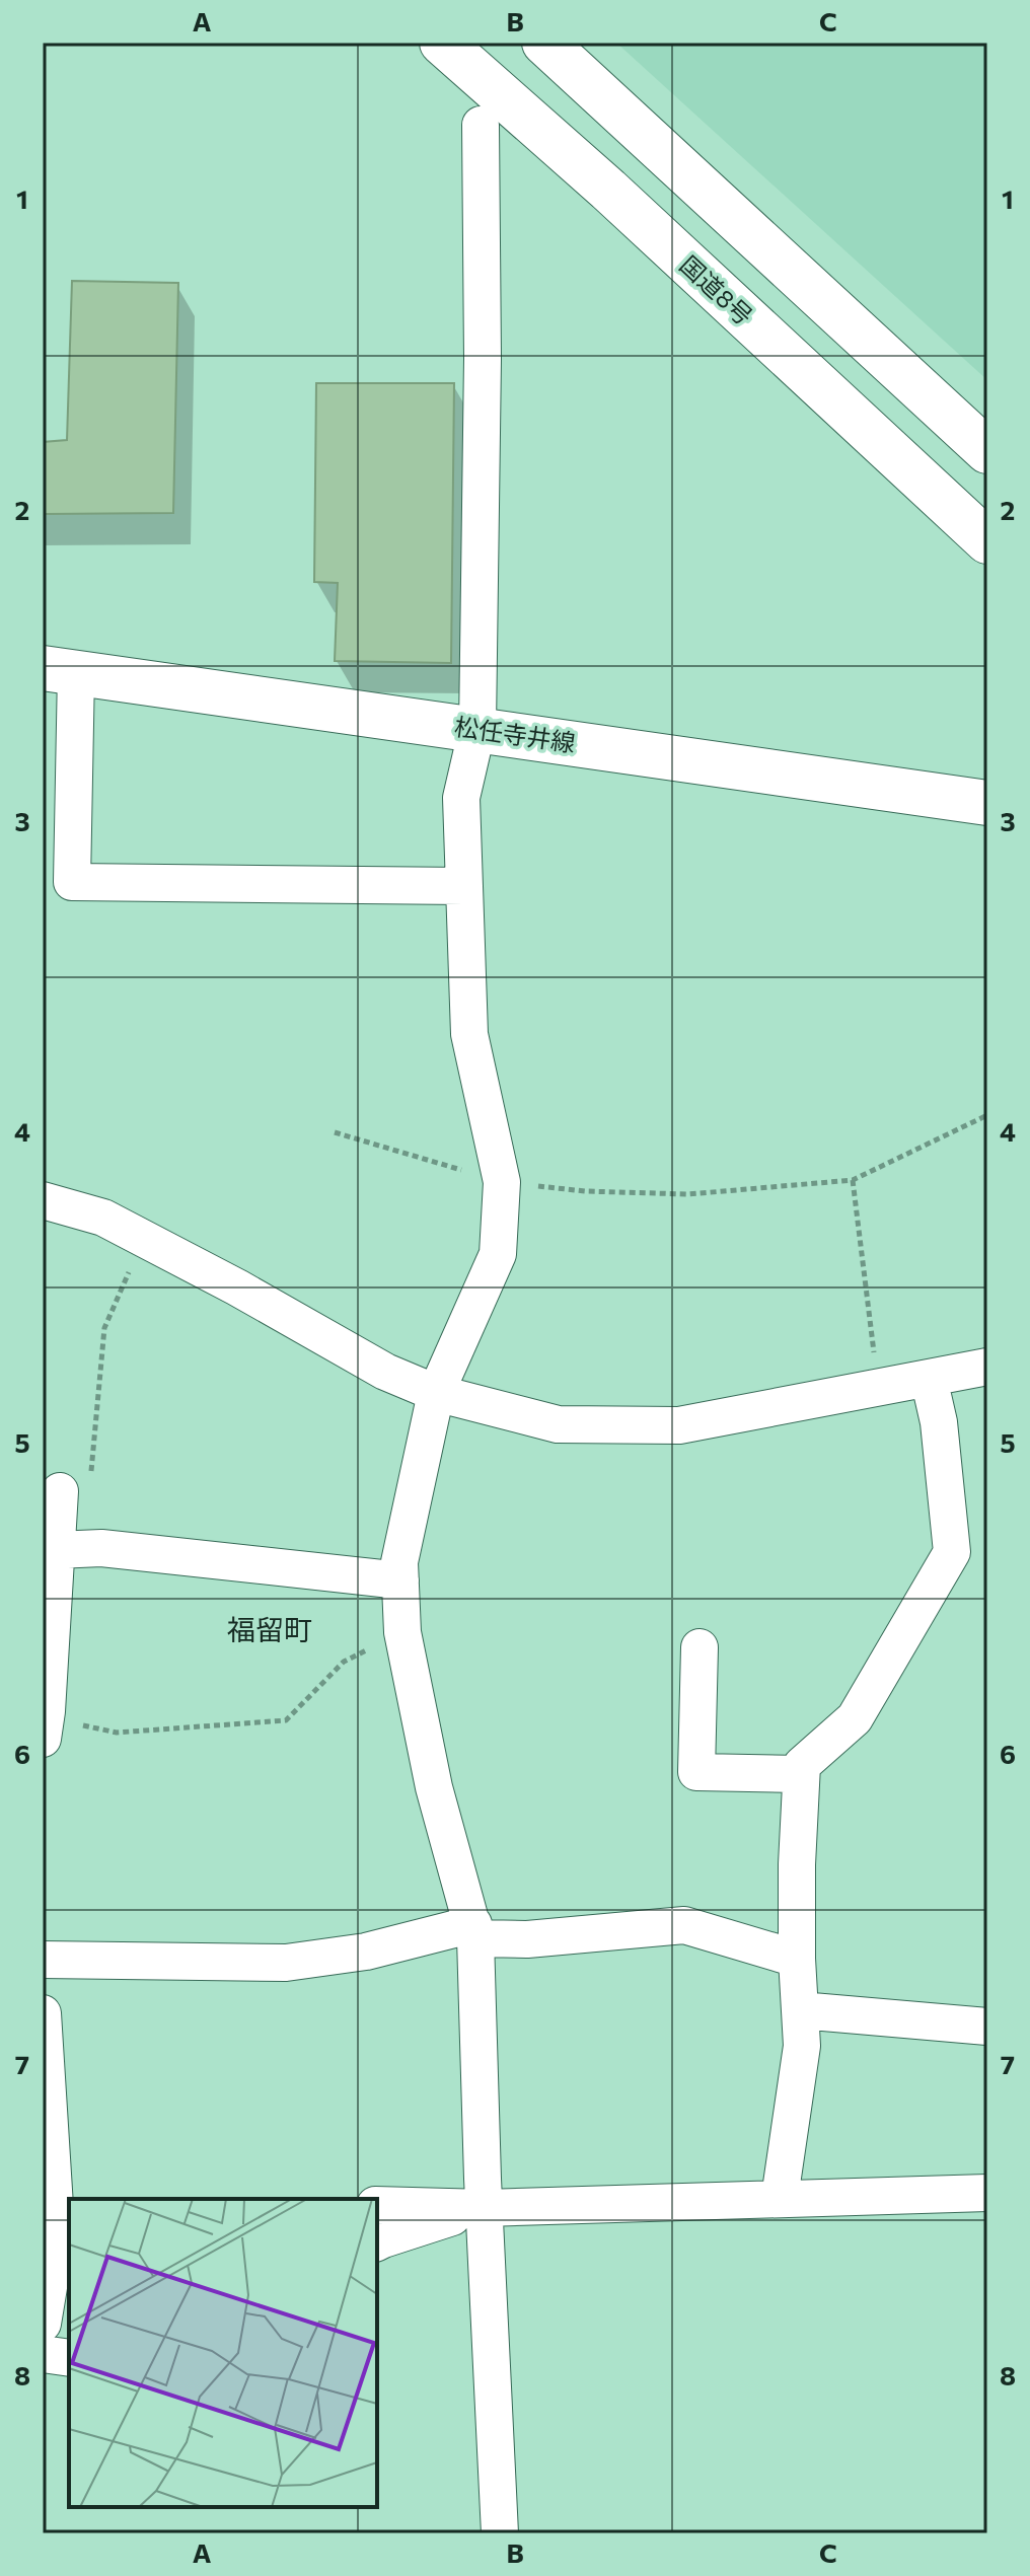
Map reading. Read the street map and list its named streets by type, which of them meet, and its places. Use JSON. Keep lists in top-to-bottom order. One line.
{"streets":{"main road":["国道8号","松任寺井線"]},"districts":["福留町"],"grid":{"columns":["A","B","C"],"rows":["1","2","3","4","5","6","7","8"]}}
